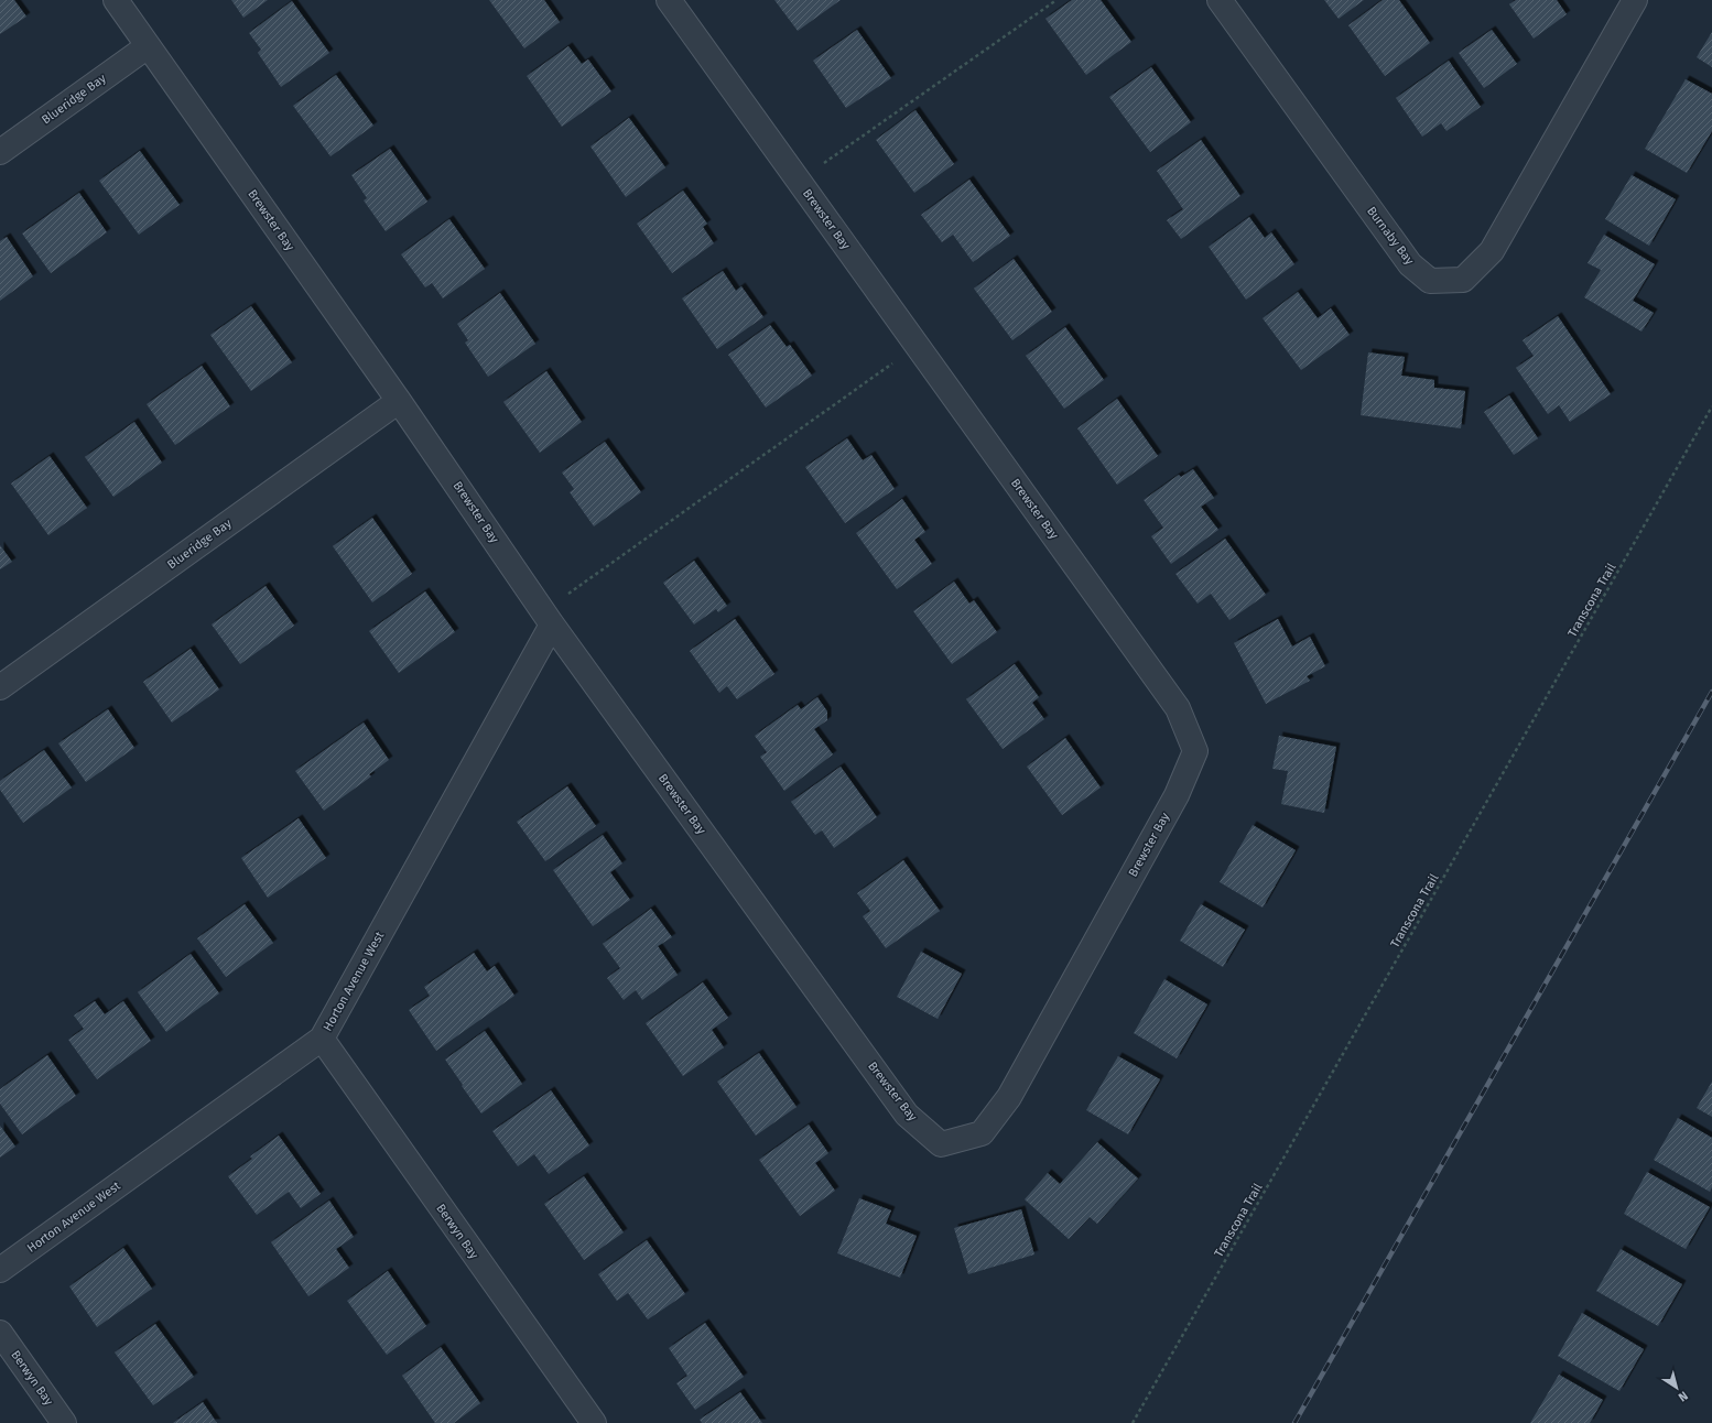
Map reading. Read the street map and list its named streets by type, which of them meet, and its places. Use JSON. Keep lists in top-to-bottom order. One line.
{"streets":{"street":["Blueridge Bay","Brewster Bay","Burnaby Bay","Horton Avenue West","Berwyn Bay"],"path":["Transcona Trail"]},"crossings":[["Blueridge Bay","Brewster Bay"],["Brewster Bay","Horton Avenue West"],["Horton Avenue West","Berwyn Bay"]],"north":"bottom right"}
